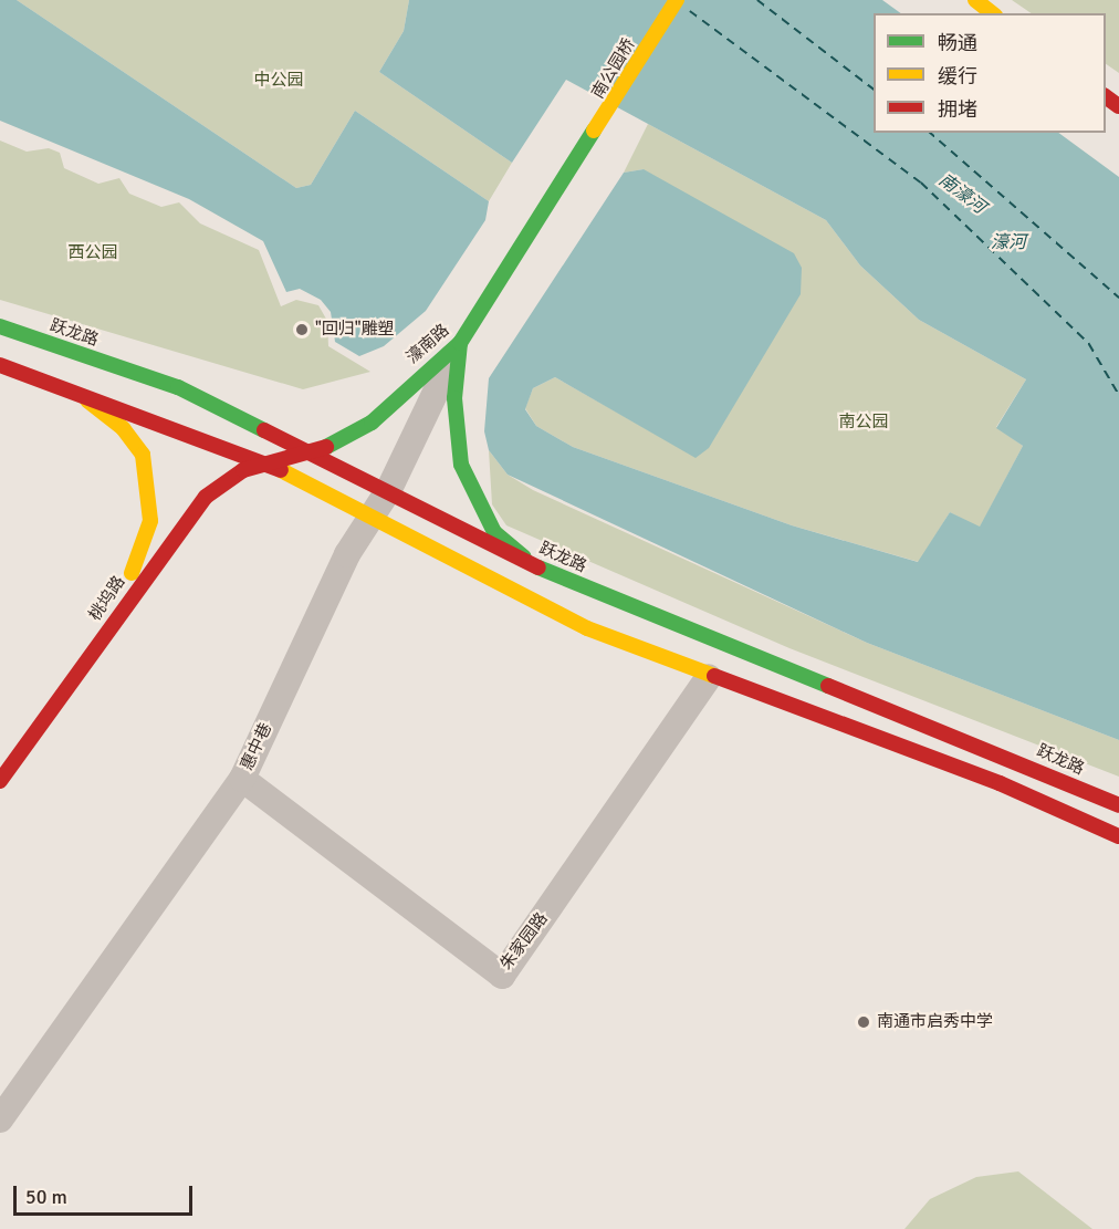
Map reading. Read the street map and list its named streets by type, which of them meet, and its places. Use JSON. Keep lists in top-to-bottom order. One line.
{"streets":{"main road":["南公园桥","跃龙路","濠南路","桃坞路"],"street":["惠中巷","朱家园路"]},"crossings":[["南公园桥","濠南路"],["跃龙路","濠南路"],["跃龙路","惠中巷"],["濠南路","桃坞路"],["濠南路","惠中巷"],["惠中巷","朱家园路"]],"water":["南濠河","濠河"],"parks":["中公园","西公园","南公园"],"places":["\"回归\"雕塑","南通市启秀中学"],"legend":["畅通","缓行","拥堵"],"scale_bar":"50 m"}
